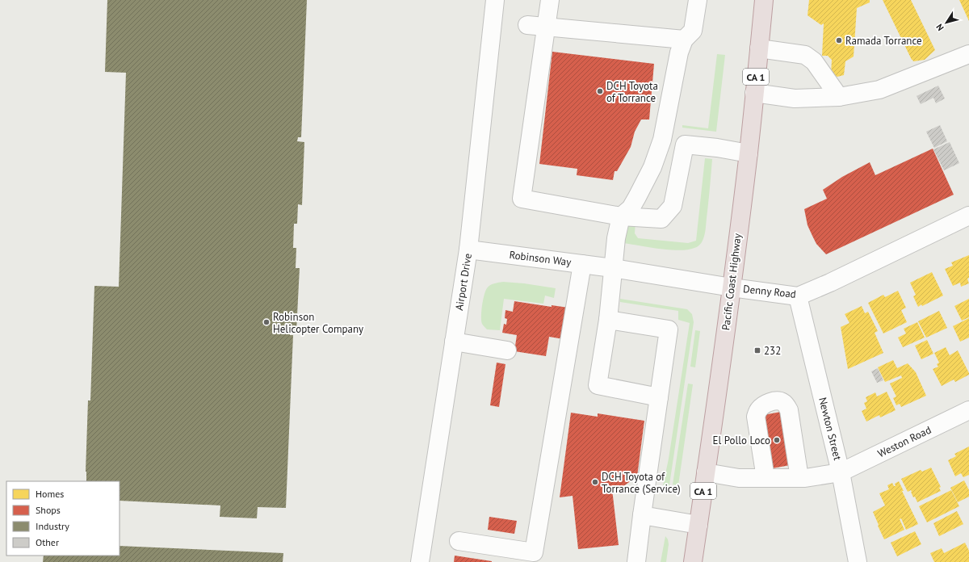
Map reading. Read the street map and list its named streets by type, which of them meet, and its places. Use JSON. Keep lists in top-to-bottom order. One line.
{"streets":{"highway":["CA 1","Pacific Coast Highway"],"street":["Robinson Way","Airport Drive","Denny Road","Newton Street","Weston Road"]},"crossings":[["Robinson Way","Airport Drive"],["Robinson Way","Denny Road"],["Pacific Coast Highway","Denny Road"],["Pacific Coast Highway","Weston Road"],["Denny Road","Newton Street"],["Newton Street","Weston Road"]],"places":{"other":["Ramada Torrance","DCH Toyota of Torrance","Robinson Helicopter Company","El Pollo Loco","DCH Toyota of Torrance (Service)"],"transit":["232"]},"legend":["Homes","Shops","Industry","Other"],"north":"bottom left"}
